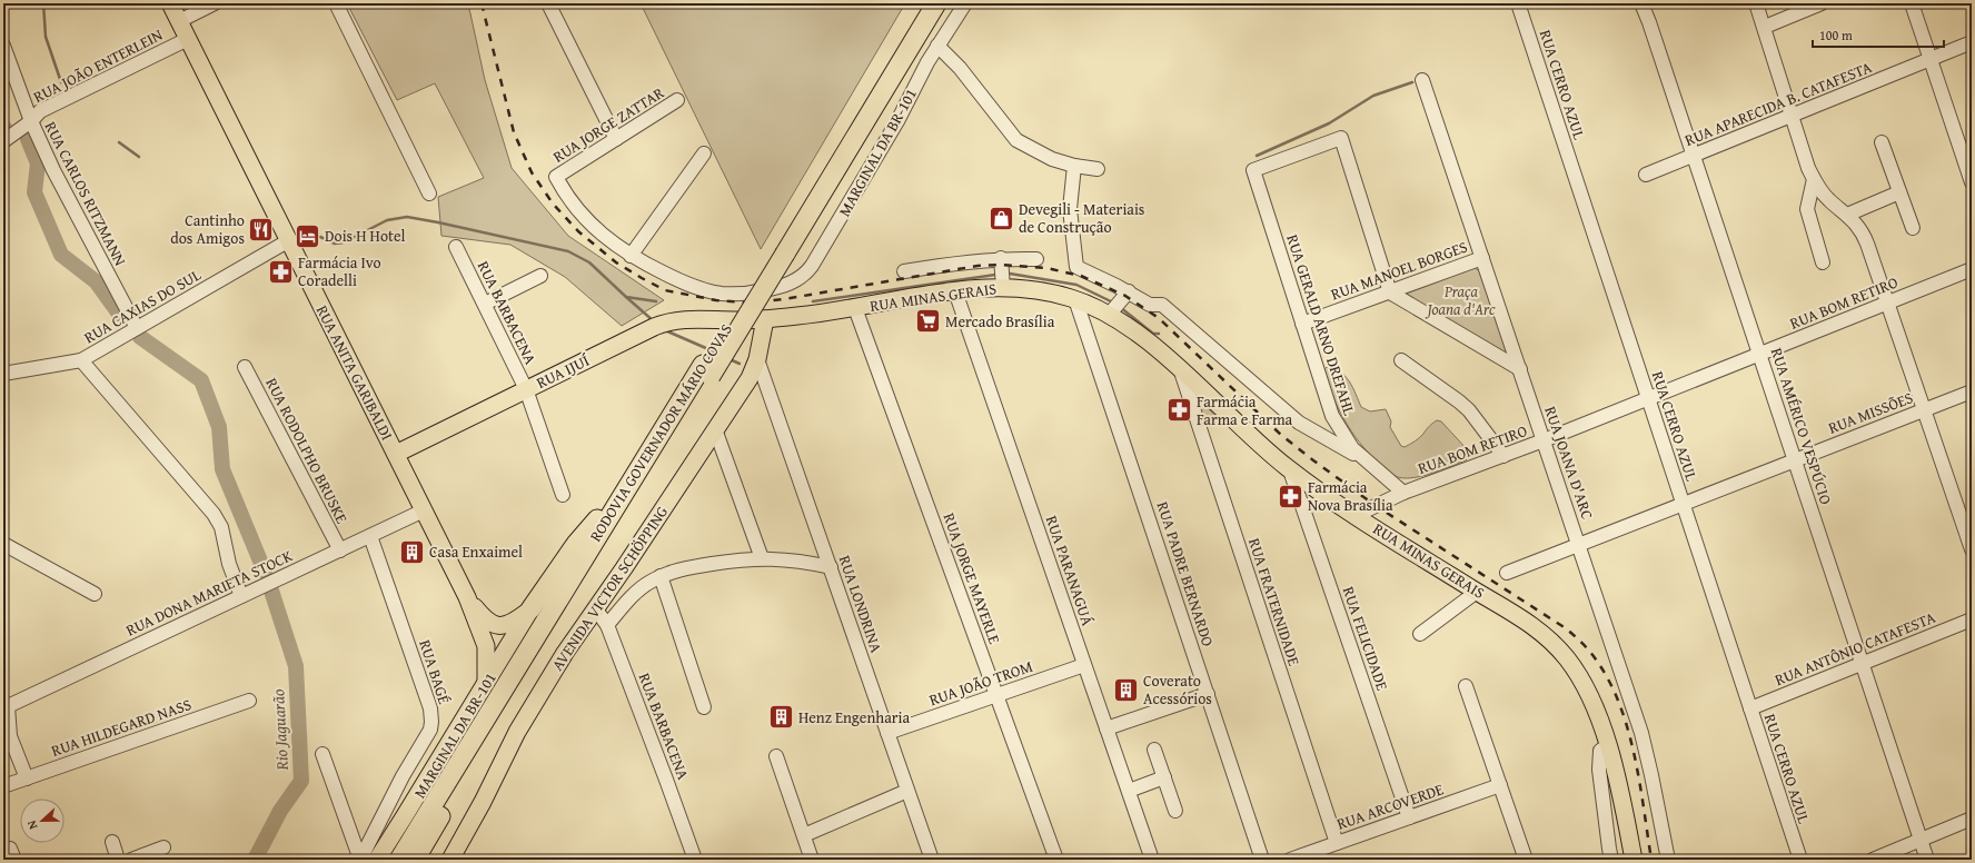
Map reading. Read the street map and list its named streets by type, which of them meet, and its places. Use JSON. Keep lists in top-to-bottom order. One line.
{"streets":{"highway":["RODOVIA GOVERNADOR MÁRIO COVAS"],"main road":["MARGINAL DA BR-101","RUA MINAS GERAIS","RUA IJUÍ","RUA ANITA GARIBALDI","AVENIDA VICTOR SCHÖPPING"],"street":["RUA JOÃO ENTERLEIN","RUA CERRO AZUL","RUA APARECIDA B. CATAFESTA","RUA JORGE ZATTAR","RUA CARLOS RITZMANN","RUA MANOEL BORGES","RUA BOM RETIRO","RUA CAXIAS DO SUL","RUA BARBACENA","RUA GERALD ARNO DREFAHL","RUA MISSÕES","RUA AMÉRICO VESPÚCIO","RUA RODOLPHO BRUSKE","RUA JOANA D'ARC","RUA PARANAGUÁ","RUA PADRE BERNARDO","RUA JORGE MAYERLE","RUA DONA MARIETA STOCK","RUA FRATERNIDADE","RUA LONDRINA","RUA FELICIDADE","RUA ANTÔNIO CATAFESTA","RUA BAGÉ","RUA JOÃO TROM","RUA HILDEGARD NASS","RUA ARCOVERDE"]},"crossings":[["RUA JOÃO ENTERLEIN","RUA CARLOS RITZMANN"],["RUA JOÃO ENTERLEIN","RUA ANITA GARIBALDI"],["RUA CERRO AZUL","RUA BOM RETIRO"],["RUA CERRO AZUL","RUA MISSÕES"],["RUA CERRO AZUL","RUA ANTÔNIO CATAFESTA"],["RUA APARECIDA B. CATAFESTA","RUA AMÉRICO VESPÚCIO"],["RUA JORGE ZATTAR","MARGINAL DA BR-101"],["MARGINAL DA BR-101","RUA ANITA GARIBALDI"],["RUA CARLOS RITZMANN","RUA CAXIAS DO SUL"],["RUA MANOEL BORGES","RUA GERALD ARNO DREFAHL"],["RUA MANOEL BORGES","RUA JOANA D'ARC"],["RUA MINAS GERAIS","RUA BOM RETIRO"],["RUA MINAS GERAIS","RUA IJUÍ"],["RUA MINAS GERAIS","RUA PARANAGUÁ"],["RUA MINAS GERAIS","RUA PADRE BERNARDO"],["RUA MINAS GERAIS","RUA JORGE MAYERLE"],["RUA MINAS GERAIS","AVENIDA VICTOR SCHÖPPING"],["RUA MINAS GERAIS","RUA FRATERNIDADE"],["RUA MINAS GERAIS","RUA FELICIDADE"],["RUA BOM RETIRO","RUA GERALD ARNO DREFAHL"],["RUA BOM RETIRO","RUA AMÉRICO VESPÚCIO"],["RUA BOM RETIRO","RUA JOANA D'ARC"],["RUA CAXIAS DO SUL","RUA ANITA GARIBALDI"],["RUA BARBACENA","RUA IJUÍ"],["RUA BARBACENA","AVENIDA VICTOR SCHÖPPING"],["RUA IJUÍ","RUA ANITA GARIBALDI"],["RUA ANITA GARIBALDI","RUA DONA MARIETA STOCK"],["RUA MISSÕES","RUA AMÉRICO VESPÚCIO"],["RUA MISSÕES","RUA JOANA D'ARC"],["RUA AMÉRICO VESPÚCIO","RUA ANTÔNIO CATAFESTA"],["RUA RODOLPHO BRUSKE","RUA DONA MARIETA STOCK"],["RUA PARANAGUÁ","RUA JOÃO TROM"],["RUA JORGE MAYERLE","RUA JOÃO TROM"],["AVENIDA VICTOR SCHÖPPING","RUA LONDRINA"],["RUA DONA MARIETA STOCK","RUA BAGÉ"],["RUA FRATERNIDADE","RUA ARCOVERDE"],["RUA LONDRINA","RUA JOÃO TROM"],["RUA FELICIDADE","RUA ARCOVERDE"]],"water":["Rio Jaguarão"],"parks":["Praça Joana d'Arc"],"places":{"shop":["Devegili - Materiais de Construção"],"restaurant":["Cantinho dos Amigos"],"hotel":["Dois H Hotel"],"pharmacy":["Farmácia Ivo Coradelli","Farmácia Farma e Farma","Farmácia Nova Brasília"],"supermarket":["Mercado Brasília"],"building":["Casa Enxaimel","Coverato Acessórios","Henz Engenharia"]},"scale_bar":"100 m","north":"left"}
